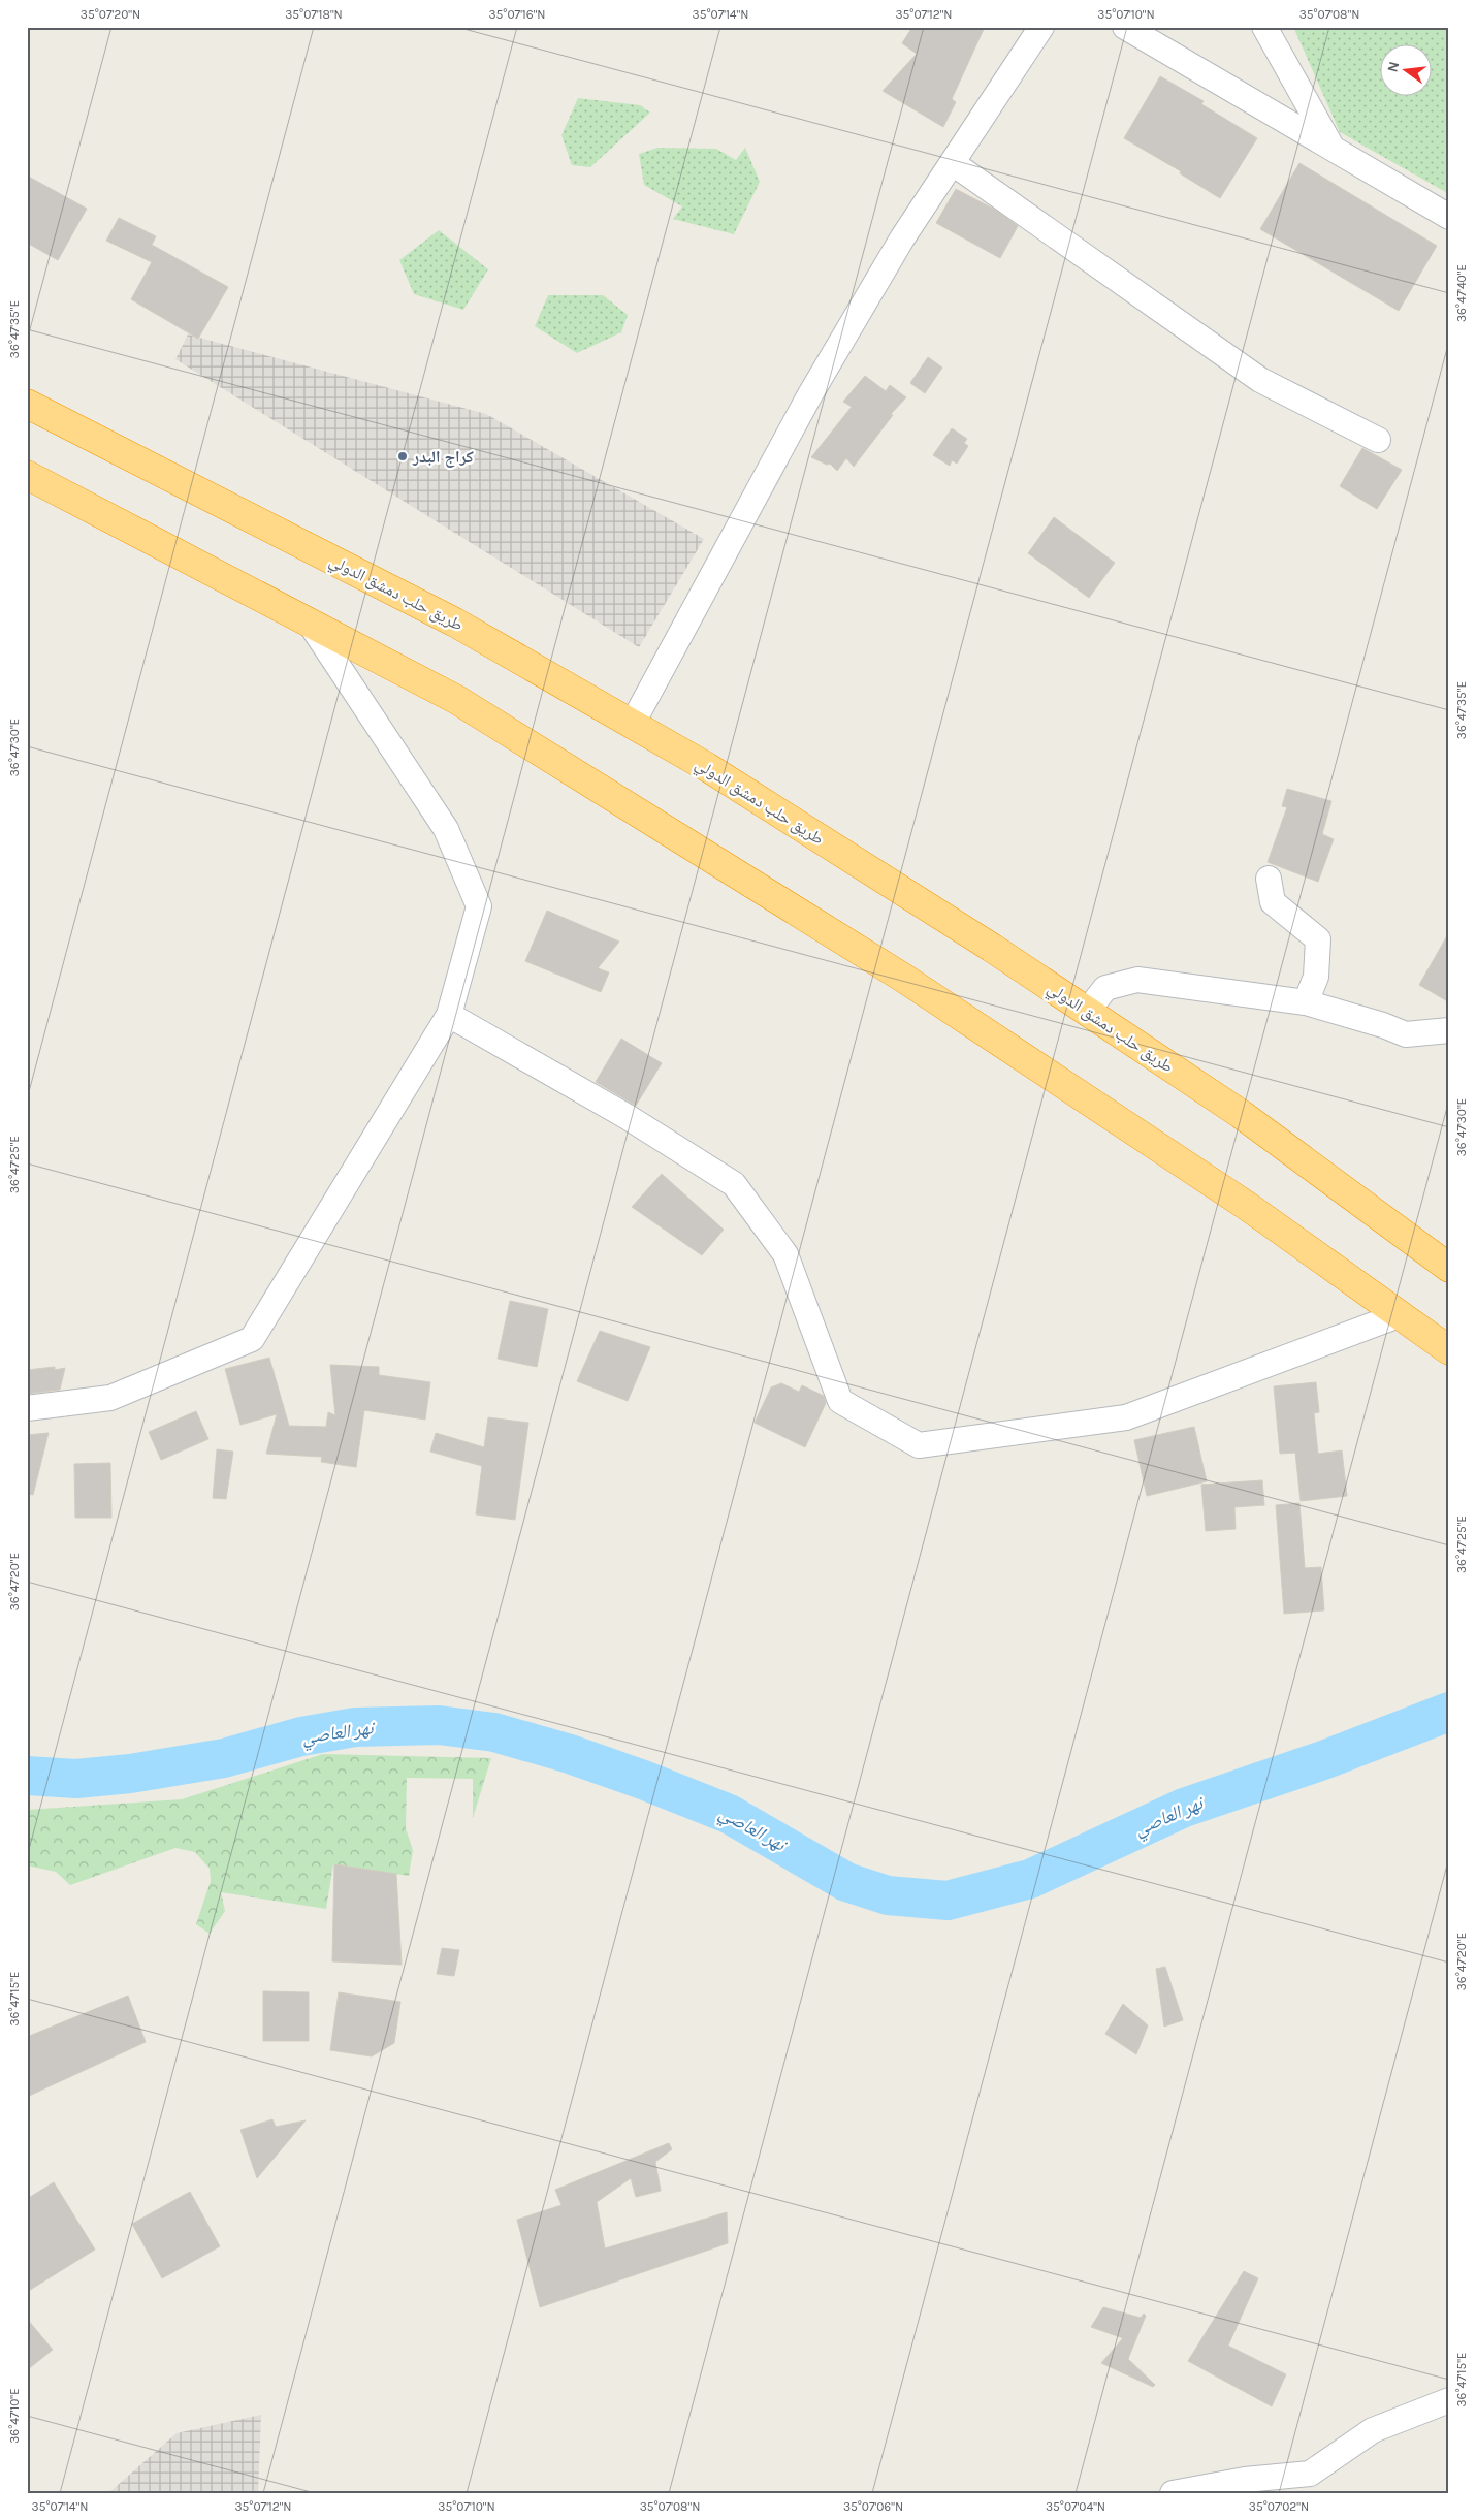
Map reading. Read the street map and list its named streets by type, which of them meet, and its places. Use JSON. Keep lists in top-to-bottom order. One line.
{"streets":{"highway":["طريق حلب دمشق الدولي"]},"water":["نهر العاصي"],"places":["كراج البدر"],"north":"left","coordinates":["35°07'20\"N","35°07'18\"N","35°07'16\"N","35°07'14\"N","35°07'12\"N","35°07'10\"N","35°07'08\"N","36°47'40\"E","36°47'35\"E","36°47'30\"E","36°47'25\"E","36°47'20\"E","36°47'15\"E","36°47'10\"E","35°07'06\"N","35°07'04\"N","35°07'02\"N"]}
